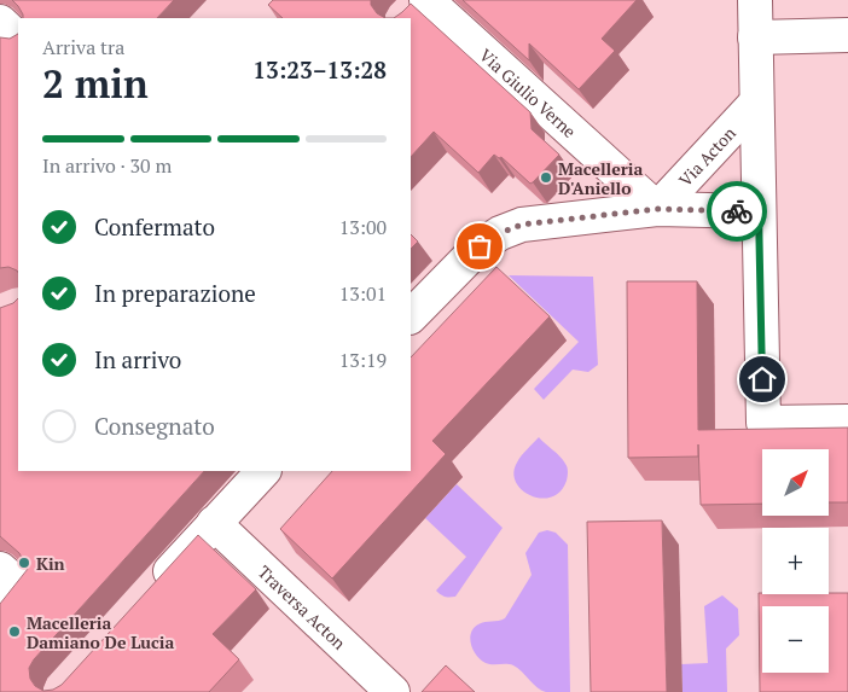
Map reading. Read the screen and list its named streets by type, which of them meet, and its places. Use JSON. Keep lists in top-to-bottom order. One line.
{"streets":{"street":["Via Giulio Verne","Via Acton","Traversa Acton"]},"crossings":[["Via Giulio Verne","Via Acton"]],"places":["Macelleria D'Aniello","Kin","Macelleria Damiano De Lucia"],"north":"top right","page":{"heading":["2 min","Arriva tra","13:23–13:28"],"bar":"In arrivo · 30 m","list":[["Confermato","13:00"],["In preparazione","13:01"],["In arrivo","13:19"],"Consegnato"],"map_buttons":["+","−"]}}
